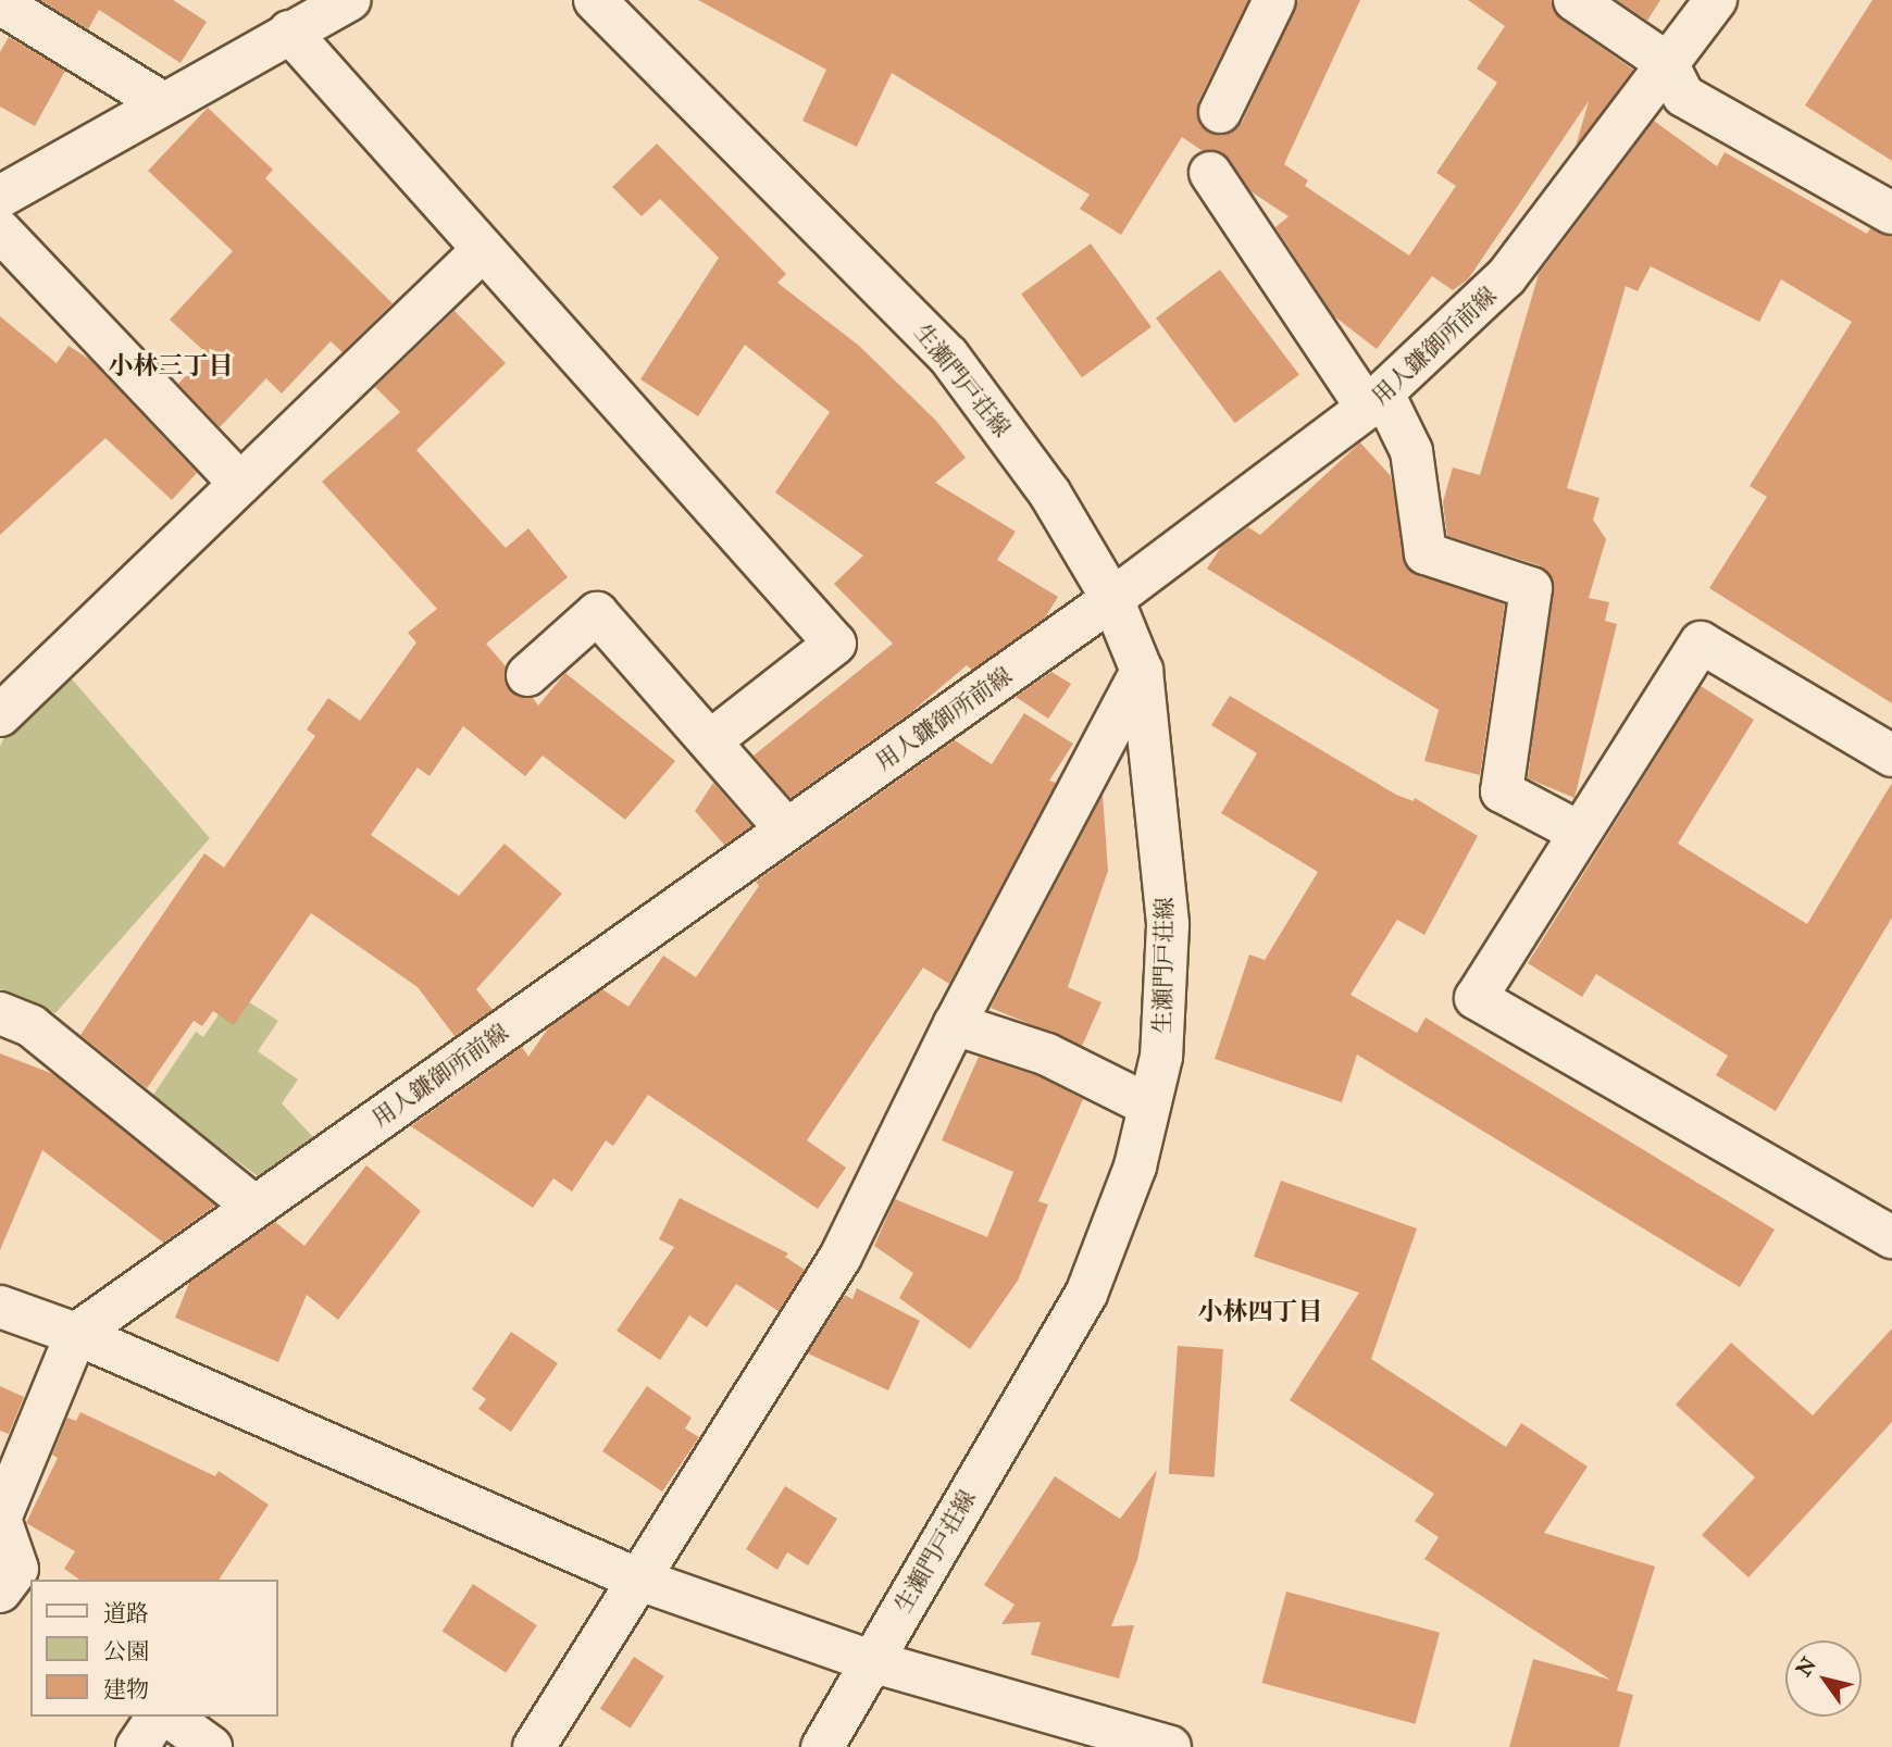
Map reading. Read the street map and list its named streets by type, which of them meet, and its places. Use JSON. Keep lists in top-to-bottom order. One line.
{"streets":{"street":["用人鎌御所前線","生瀬門戸荘線"]},"crossings":[["用人鎌御所前線","生瀬門戸荘線"]],"districts":["小林三丁目","小林四丁目"],"legend":["道路","公園","建物"],"north":"top left"}
